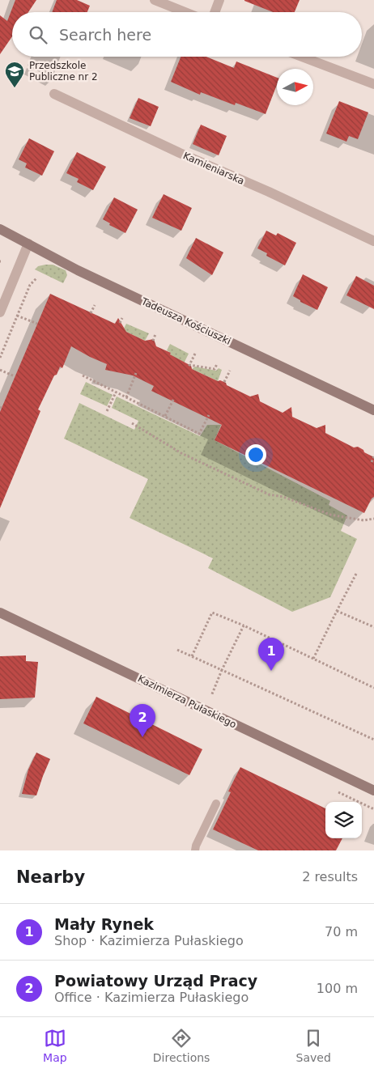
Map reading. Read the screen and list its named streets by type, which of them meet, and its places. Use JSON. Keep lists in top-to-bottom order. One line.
{"streets":{"street":["Kamieniarska","Tadeusza Kościuszki","Kazimierza Pułaskiego"]},"places":{"school or university":["Przedszkole Publiczne nr 2"]},"north":"right","page":{"search":"Search here","pins":["1","2"],"heading":["Nearby","2 results"],"list":[{"mark":"1","name":"Mały Rynek","note":"Shop · Kazimierza Pułaskiego","value":"70 m"},{"mark":"2","name":"Powiatowy Urząd Pracy","note":"Office · Kazimierza Pułaskiego","value":"100 m"}],"nav":["Map","Directions","Saved"]}}
